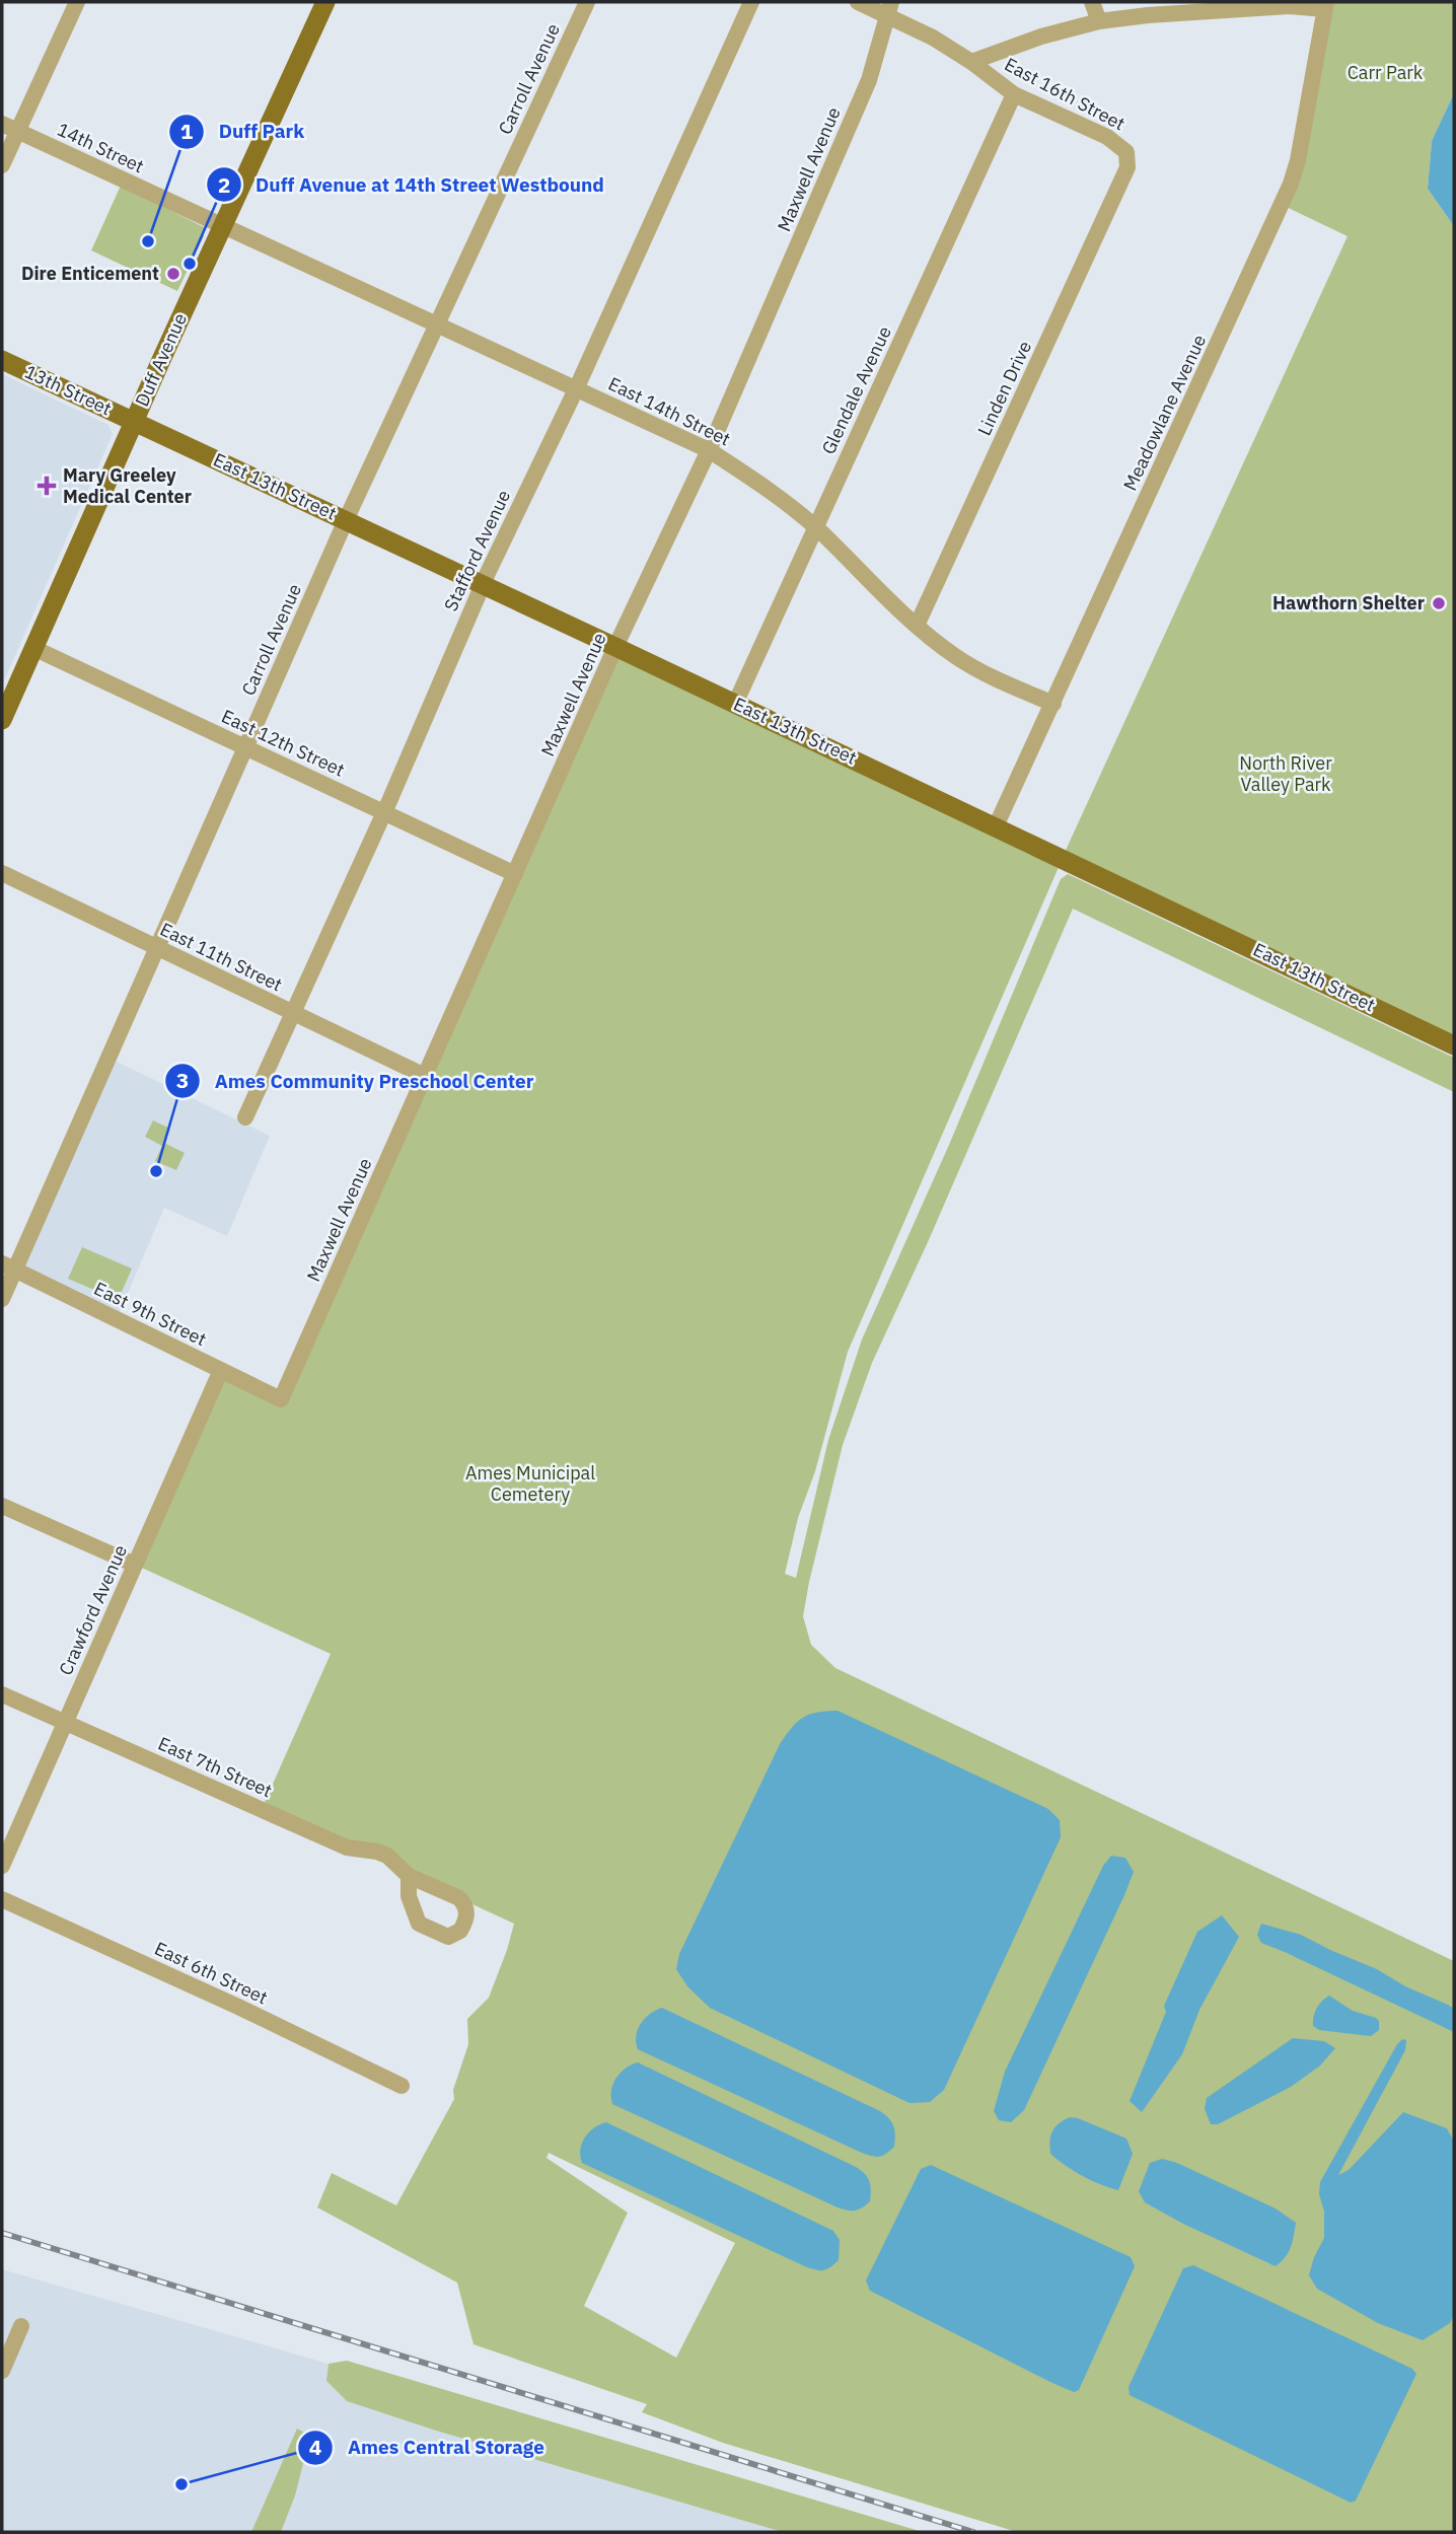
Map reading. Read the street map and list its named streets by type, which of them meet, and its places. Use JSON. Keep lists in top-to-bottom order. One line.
{"streets":{"main road":["Duff Avenue","13th Street","East 13th Street"],"street":["Carroll Avenue","East 16th Street","14th Street","Maxwell Avenue","Linden Drive","Glendale Avenue","East 14th Street","Meadowlane Avenue","Stafford Avenue","East 12th Street","East 11th Street","East 9th Street","Crawford Avenue","East 7th Street","East 6th Street"]},"crossings":[["Carroll Avenue","East 14th Street"],["Carroll Avenue","East 13th Street"],["Carroll Avenue","East 12th Street"],["Carroll Avenue","East 11th Street"],["Carroll Avenue","East 9th Street"],["East 16th Street","Maxwell Avenue"],["East 16th Street","Linden Drive"],["East 16th Street","Glendale Avenue"],["14th Street","Duff Avenue"],["14th Street","East 14th Street"],["Maxwell Avenue","East 14th Street"],["Maxwell Avenue","East 13th Street"],["Maxwell Avenue","East 12th Street"],["Maxwell Avenue","East 11th Street"],["Maxwell Avenue","East 9th Street"],["Duff Avenue","13th Street"],["Duff Avenue","East 14th Street"],["Duff Avenue","East 13th Street"],["Duff Avenue","East 12th Street"],["Linden Drive","East 14th Street"],["13th Street","East 13th Street"],["Glendale Avenue","East 14th Street"],["Glendale Avenue","East 13th Street"],["East 14th Street","Meadowlane Avenue"],["East 14th Street","Stafford Avenue"],["Meadowlane Avenue","East 13th Street"],["East 13th Street","Stafford Avenue"],["Stafford Avenue","East 12th Street"],["Stafford Avenue","East 11th Street"],["East 9th Street","Crawford Avenue"],["Crawford Avenue","East 7th Street"]],"parks":["Carr Park","North River Valley Park","Ames Municipal Cemetery"],"places":{"other":["Duff Park","Duff Avenue at 14th Street Westbound","Dire Enticement","Hawthorn Shelter","Ames Community Preschool Center","Ames Central Storage"],"health":["Mary Greeley Medical Center"]}}
